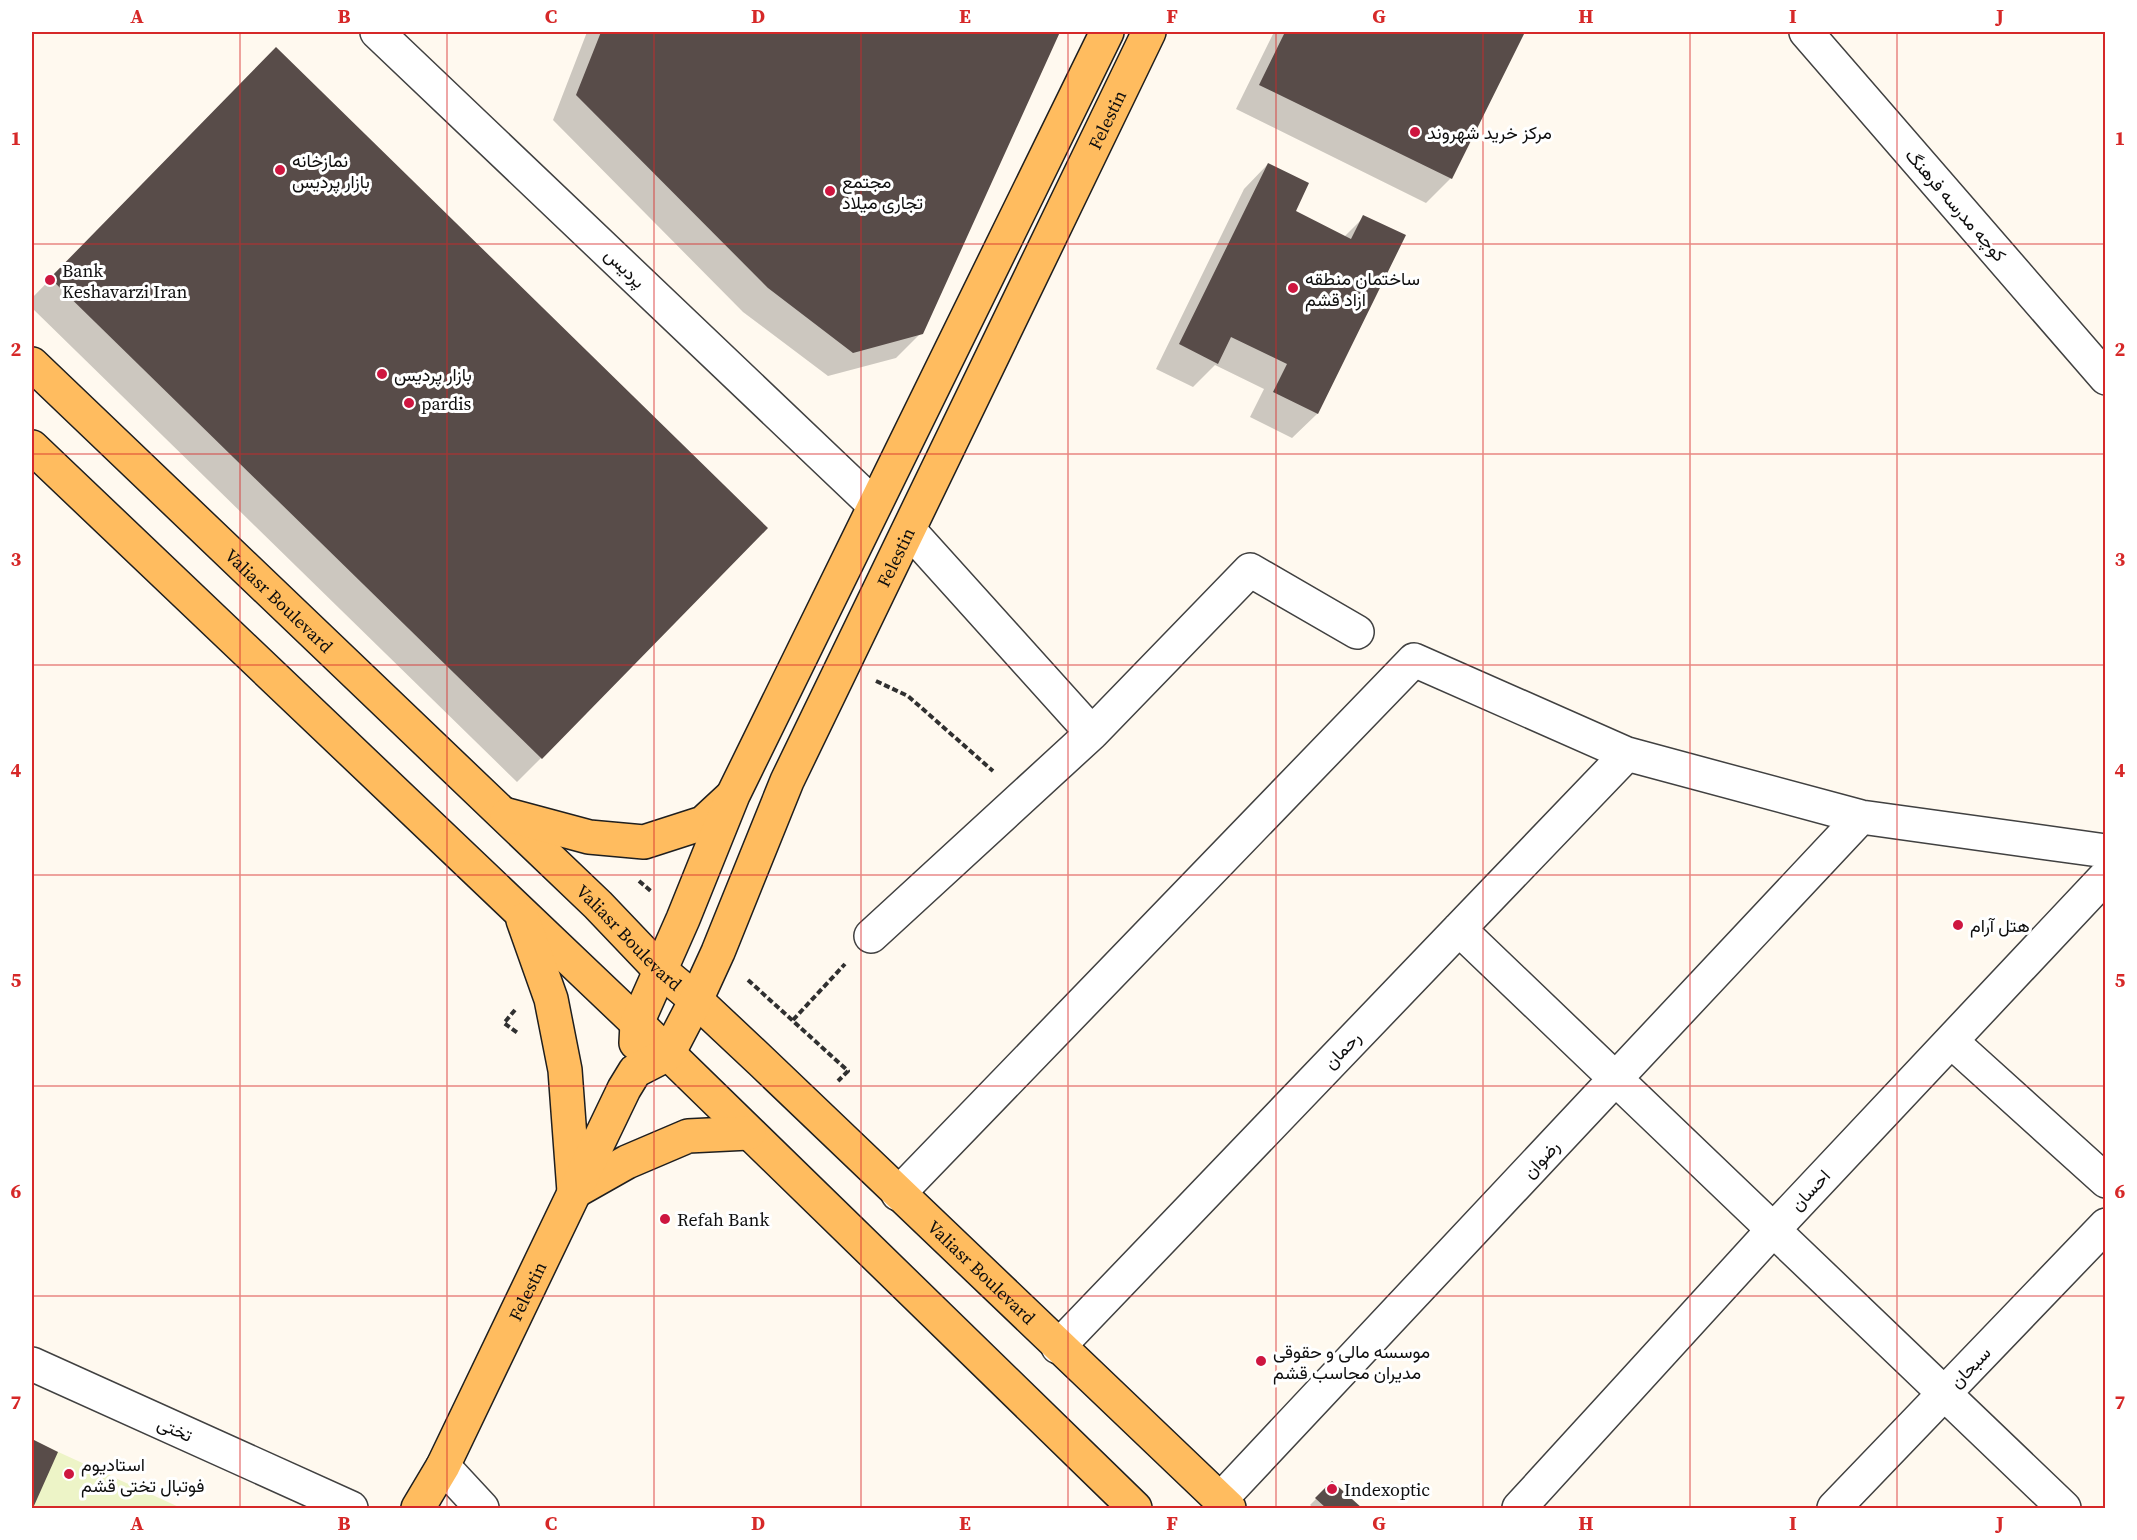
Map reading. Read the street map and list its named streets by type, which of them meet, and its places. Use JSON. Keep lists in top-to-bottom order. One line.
{"streets":{"main road":["Felestin","Valiasr Boulevard"],"street":["کوچه مدرسه فرهنگ","پردیس","رحمان","رضوان","احسان","سبحان","تختی"]},"crossings":[["Felestin","پردیس"],["Felestin","Valiasr Boulevard"],["Valiasr Boulevard","رحمان"],["Valiasr Boulevard","رضوان"]],"places":["مرکز خرید شهروند","نمازخانه بازار پردیس","مجتمع تجاری میلاد","Bank Keshavarzi Iran","ساختمان منطقه ازاد قشم","بازار پردیس","pardis","هتل آرام","Refah Bank","موسسه مالی و حقوقی مدیران محاسب قشم","استادیوم فوتبال تختی قشم","Indexoptic"],"grid":{"columns":["A","B","C","D","E","F","G","H","I","J"],"rows":["1","2","3","4","5","6","7"]}}
